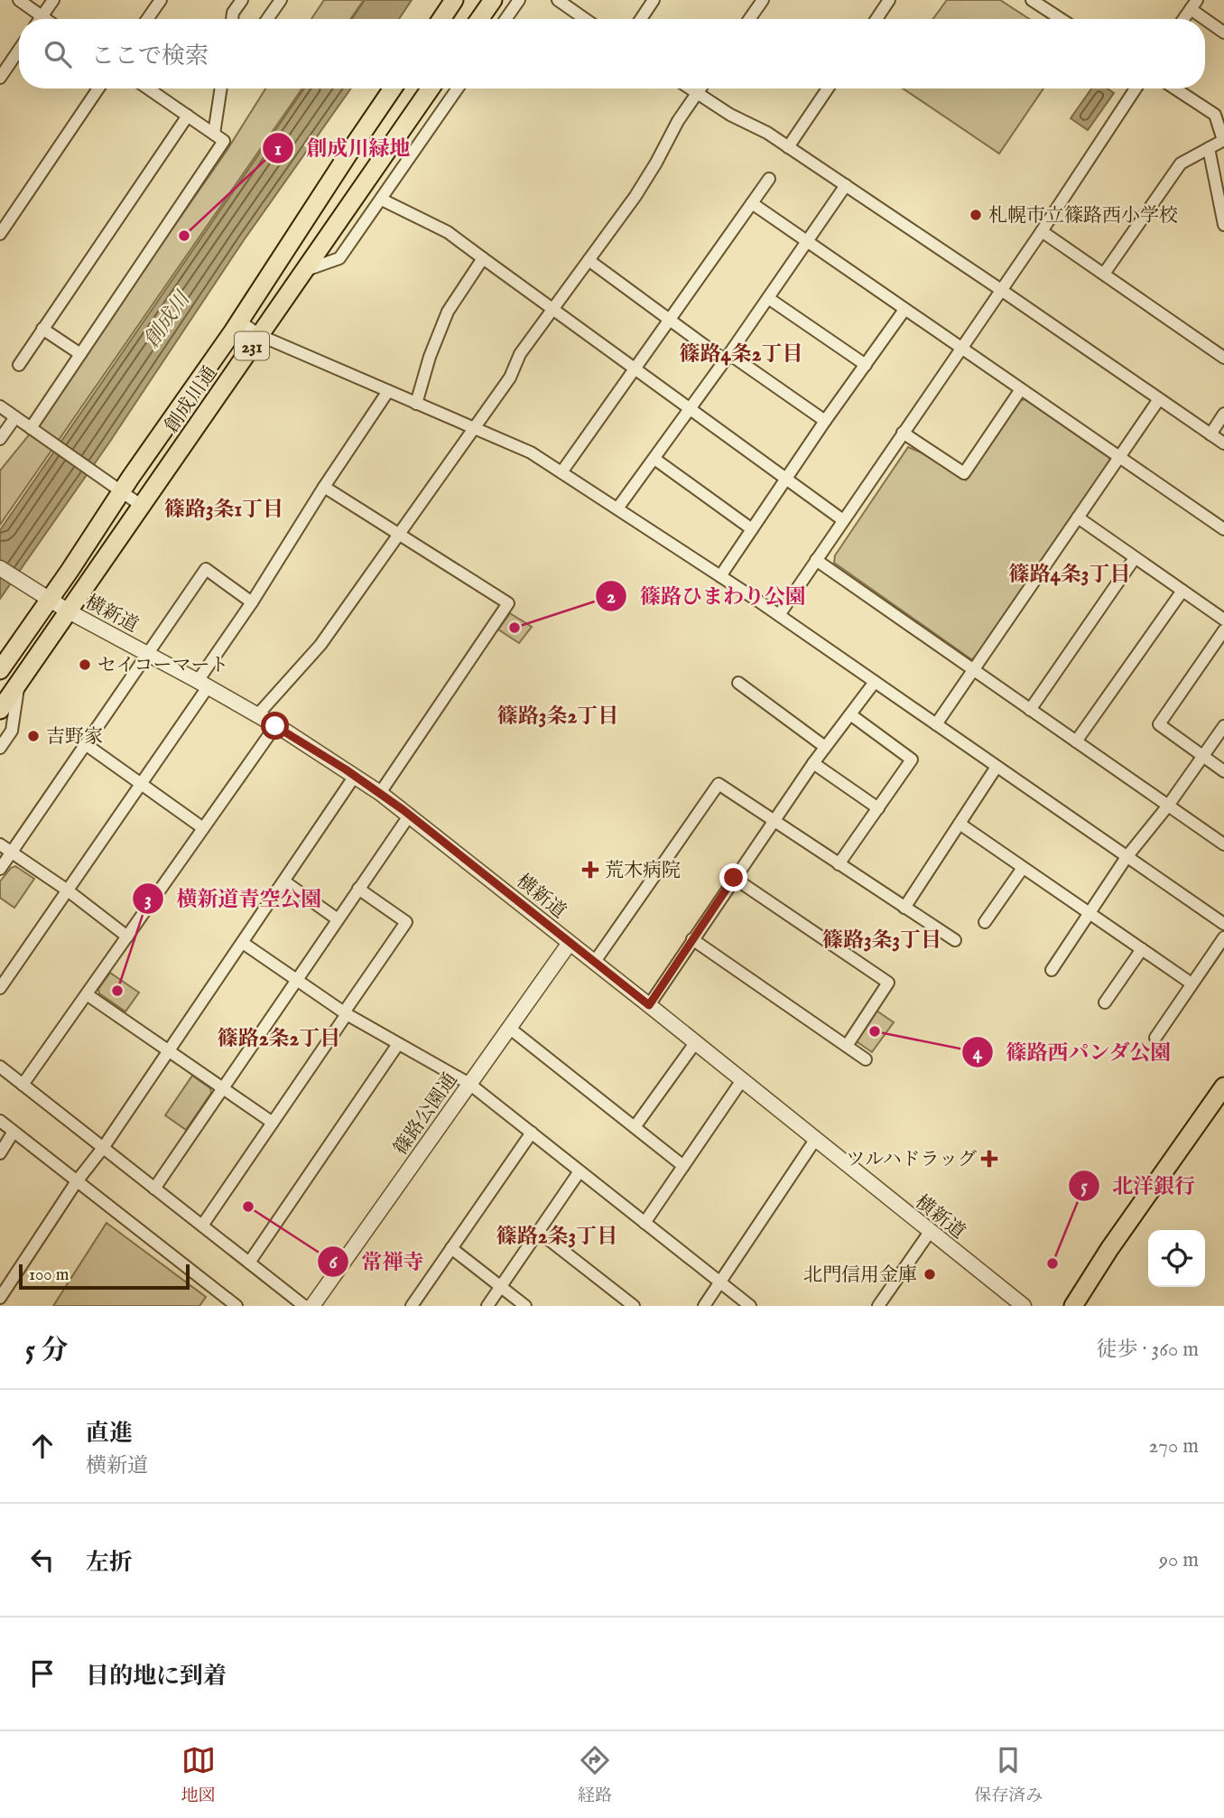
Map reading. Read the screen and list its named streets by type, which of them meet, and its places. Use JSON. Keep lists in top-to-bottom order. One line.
{"streets":{"main road":["231","創成川通"],"street":["横新道","篠路公園通"]},"crossings":[["創成川通","横新道"],["横新道","篠路公園通"]],"districts":["篠路4条2丁目","篠路3条1丁目","篠路4条3丁目","篠路3条2丁目","篠路3条3丁目","篠路2条2丁目","篠路2条3丁目"],"water":["創成川"],"places":{"other":["札幌市立篠路西小学校","創成川緑地","篠路ひまわり公園","セイコーマート","吉野家","横新道青空公園","篠路西パンダ公園","常禅寺","北洋銀行","北門信用金庫"],"health":["荒木病院","ツルハドラッグ"]},"scale_bar":"100 m","page":{"search":"ここで検索","scale":"100 m","heading":["5 分","徒歩 · 360 m"],"list":[["直進","横新道","270 m"],["左折","90 m"],"目的地に到着"],"nav":["地図","経路","保存済み"]}}
